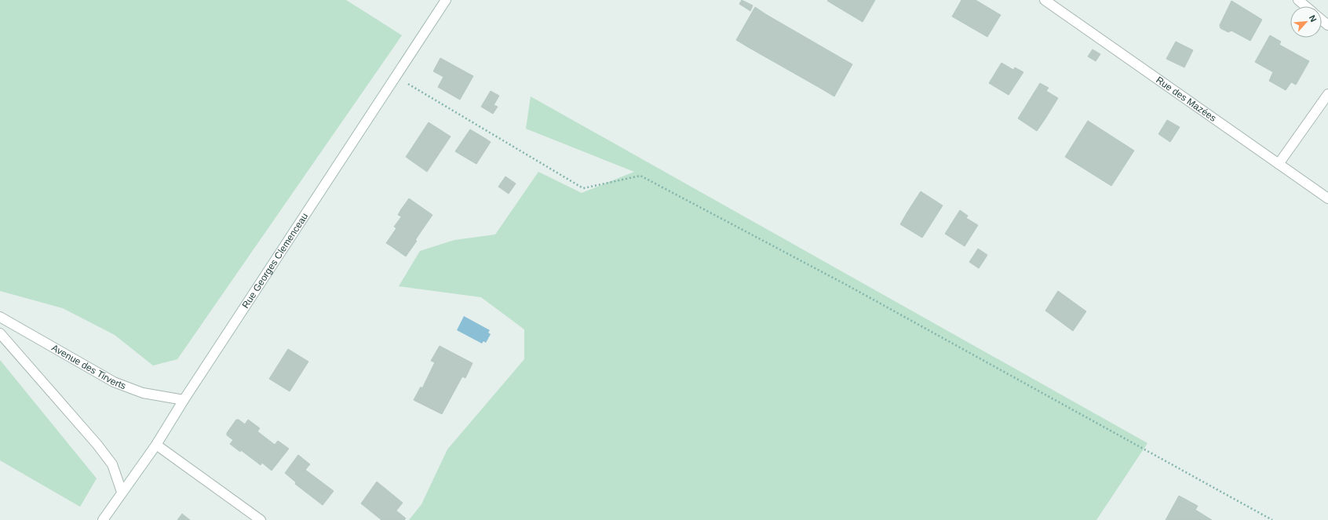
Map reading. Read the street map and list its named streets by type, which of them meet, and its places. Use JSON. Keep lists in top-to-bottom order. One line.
{"streets":{"street":["Rue des Mazées","Rue Georges Clemenceau","Avenue des Tirverts"]},"crossings":[["Rue Georges Clemenceau","Avenue des Tirverts"]],"north":"top right"}
